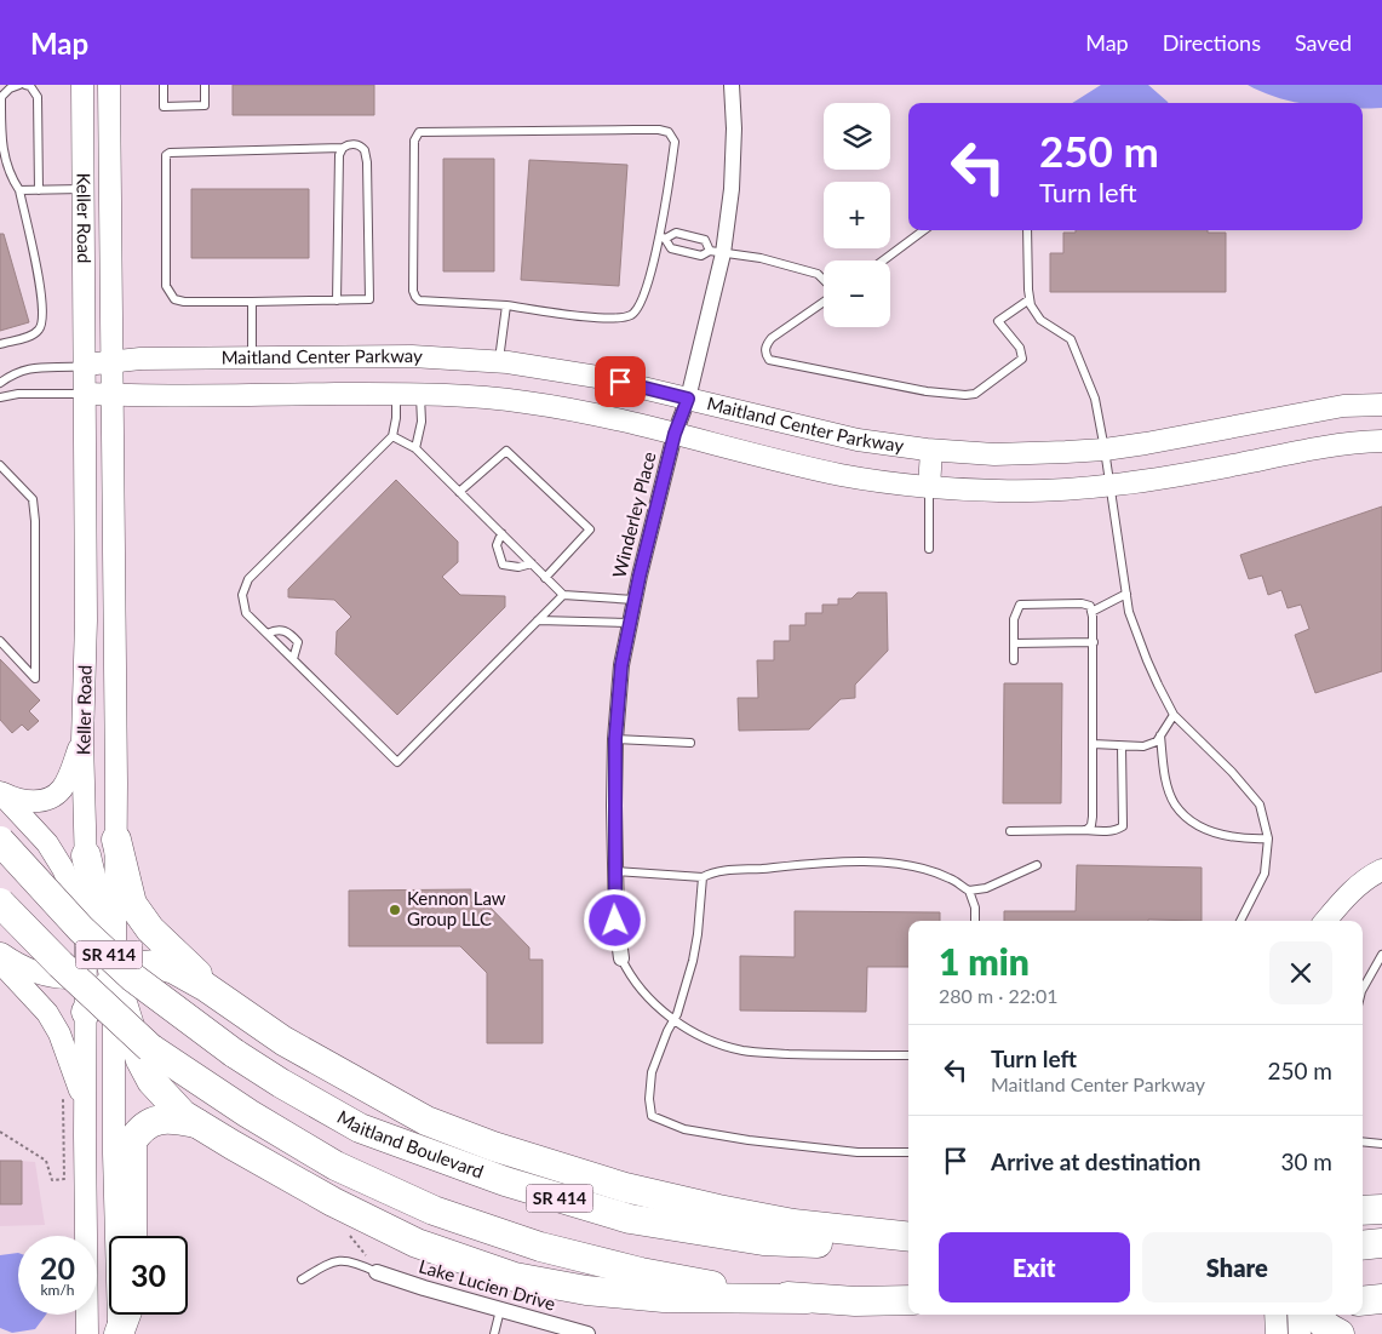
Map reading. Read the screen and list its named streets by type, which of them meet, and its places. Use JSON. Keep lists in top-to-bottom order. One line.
{"streets":{"highway":["SR 414","Maitland Boulevard"],"street":["Keller Road","Maitland Center Parkway","Winderley Place","Lake Lucien Drive"]},"crossings":[["Keller Road","Maitland Center Parkway"],["Maitland Center Parkway","Winderley Place"]],"places":["Kennon Law Group LLC"],"page":{"header":"Map","nav":["Map","Directions","Saved"],"map_buttons":["+","−"],"turn":["250 m","Turn left"],"heading":["1 min","280 m · 22:01"],"list":[{"name":"Turn left","note":"Maitland Center Parkway","value":"250 m"},{"name":"Arrive at destination","value":"30 m"}],"buttons":["Exit","Share"],"speed":"20 km/h","limit":"30"}}
